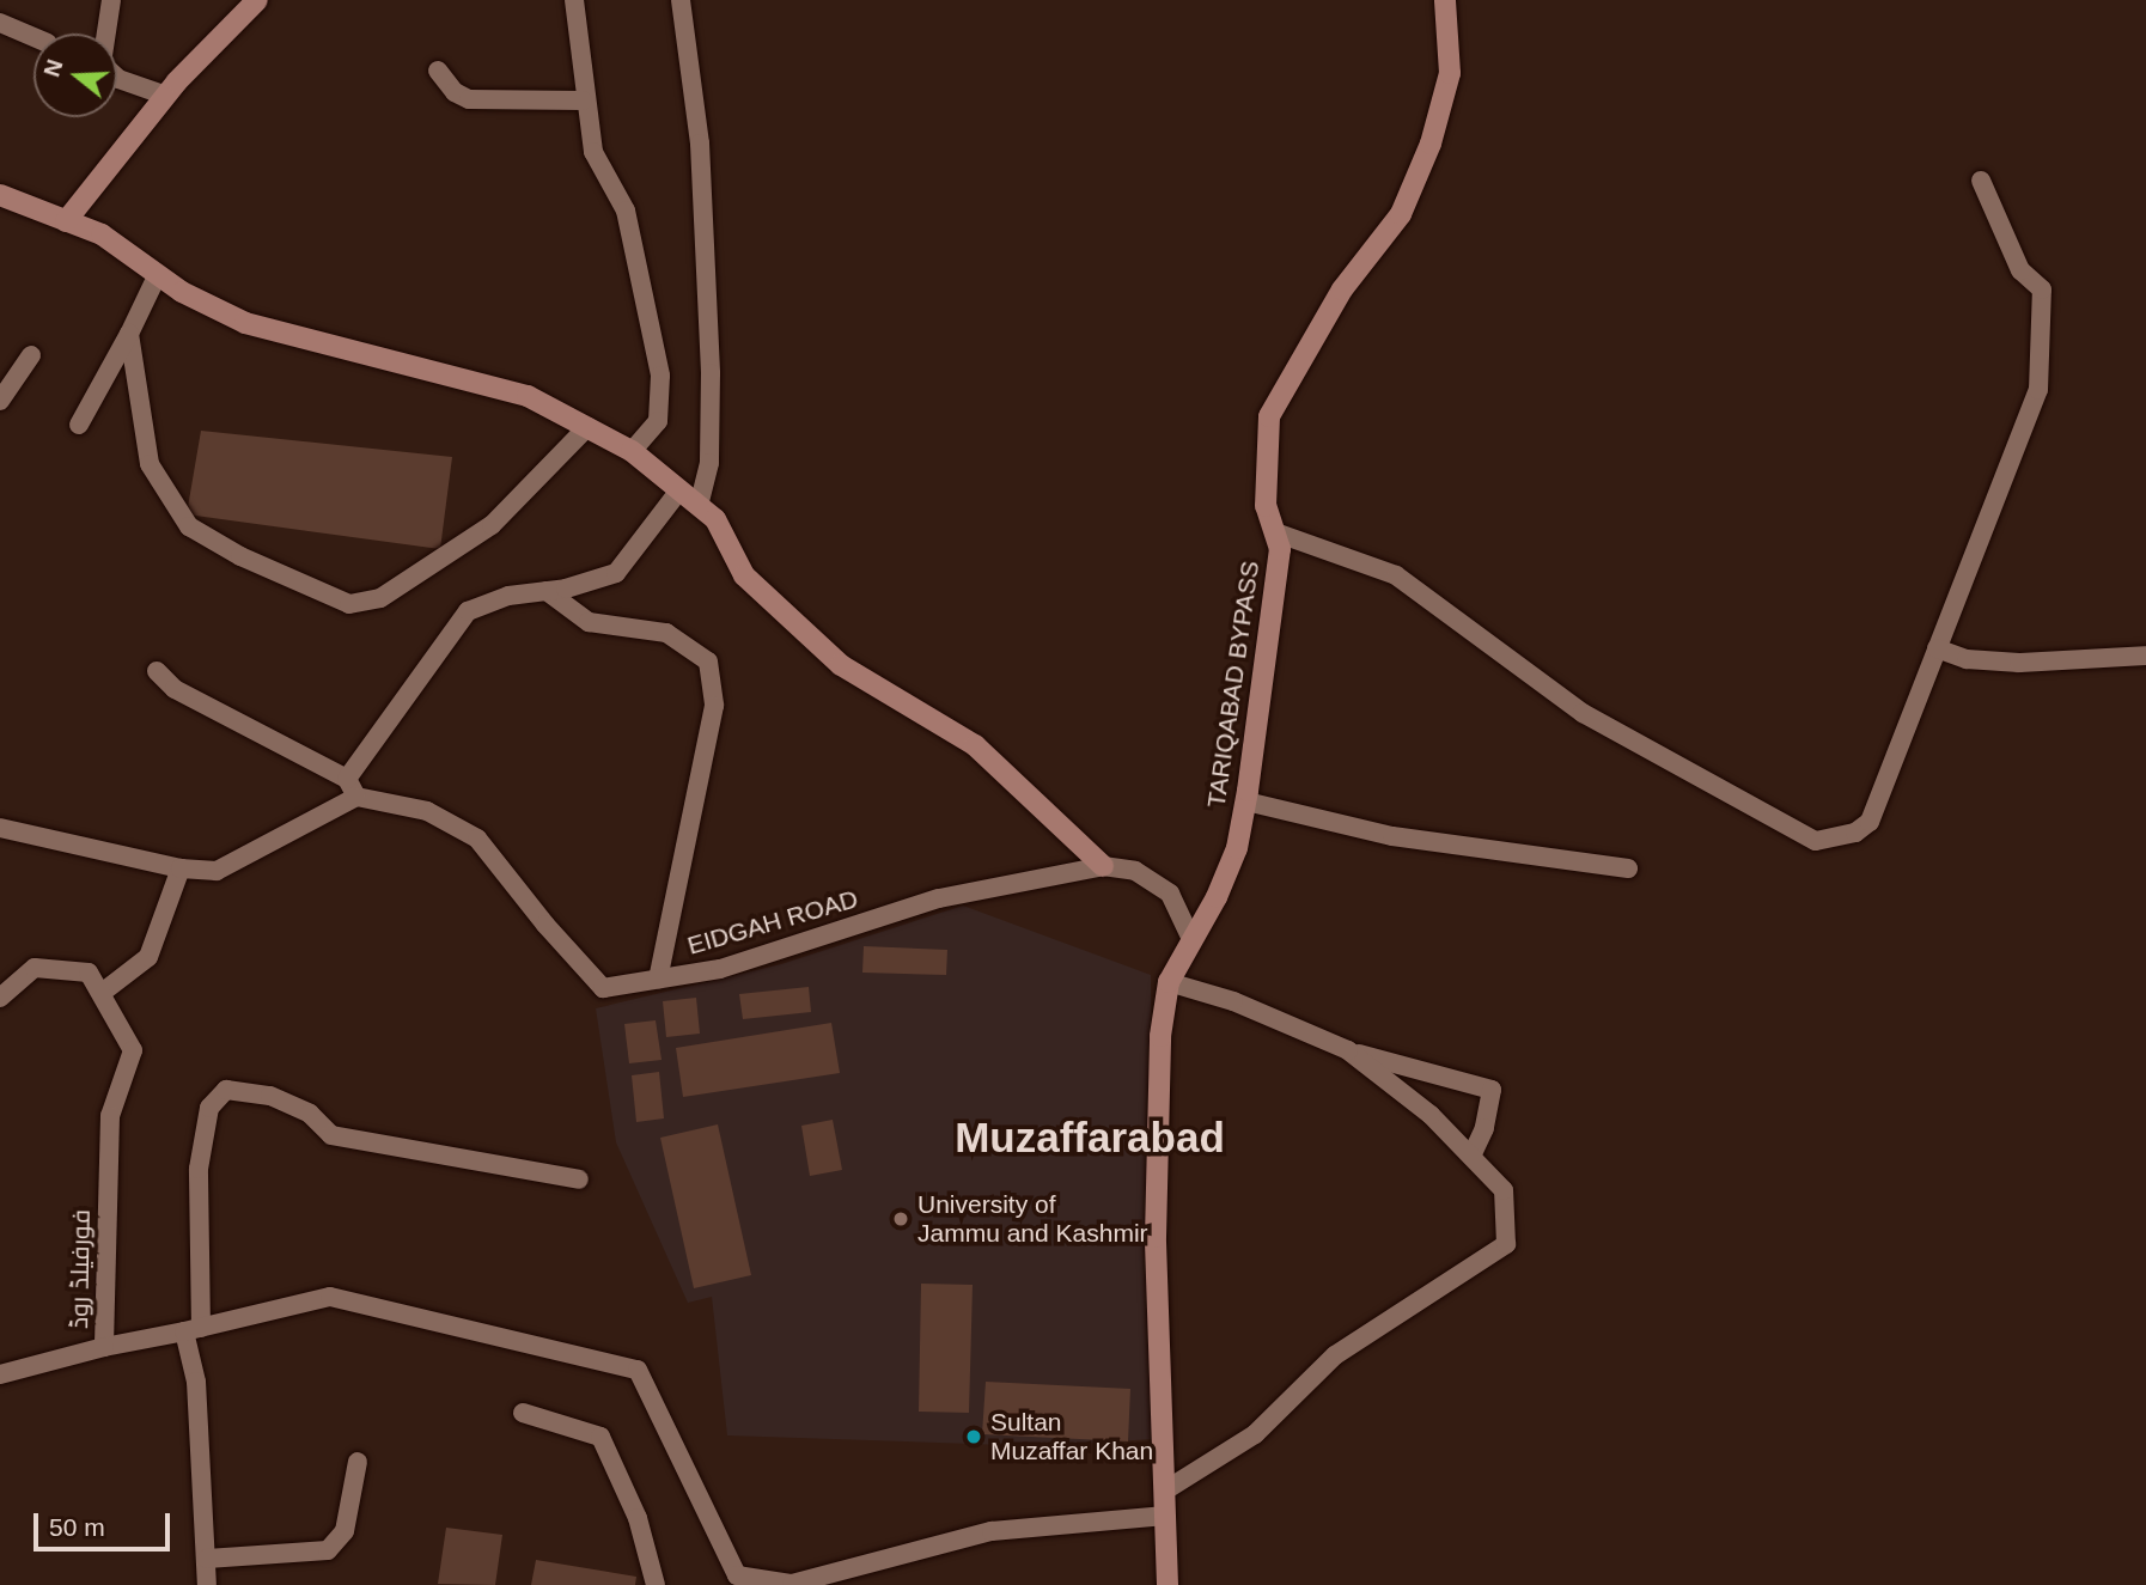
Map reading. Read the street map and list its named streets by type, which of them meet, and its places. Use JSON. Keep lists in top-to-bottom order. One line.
{"streets":{"street":["TARIQABAD BYPASS","EIDGAH ROAD","فورفیلڈ روڈ"]},"crossings":[["TARIQABAD BYPASS","EIDGAH ROAD"],["TARIQABAD BYPASS","فورفیلڈ روڈ"]],"districts":["Muzaffarabad"],"places":["University of Jammu and Kashmir","Sultan Muzaffar Khan"],"scale_bar":"50 m","north":"left"}
